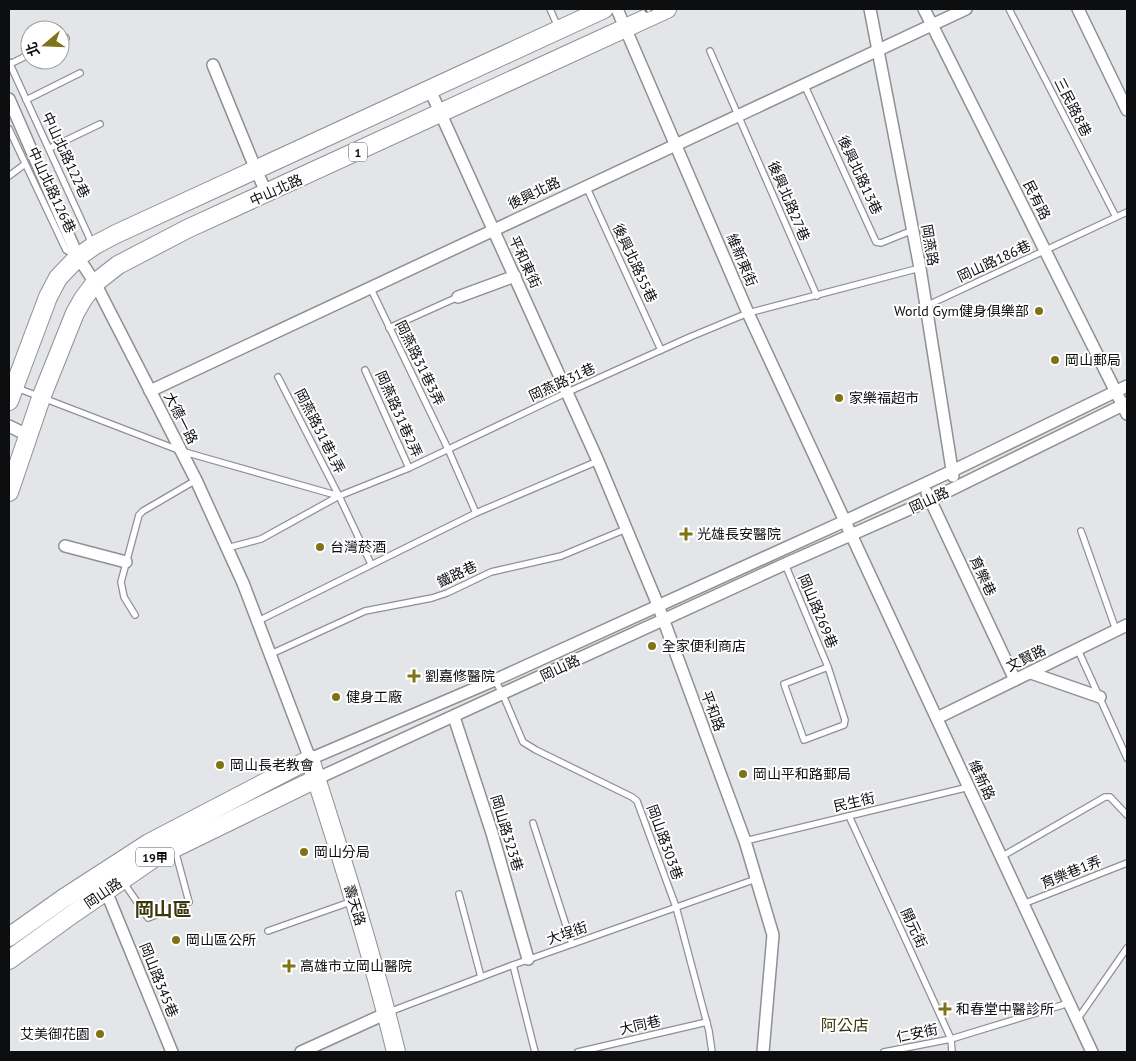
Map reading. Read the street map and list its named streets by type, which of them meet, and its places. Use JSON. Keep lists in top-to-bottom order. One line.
{"streets":{"main road":["1","中山北路","岡山路","19甲","壽天路"],"street":["後興北路","民有路","岡燕路","維新東街","平和東街","大德一路","育樂巷","文賢路","平和路","維新路","岡山路323巷","岡山路345巷"],"lane":["三民路8巷","中山北路122巷","後興北路13巷","中山北路126巷","後興北路27巷","岡山路186巷","後興北路55巷","岡燕路31巷3弄","岡燕路31巷","岡燕路31巷2弄","岡燕路31巷1弄","鐵路巷","岡山路269巷","民生街","岡山路303巷","育樂巷1弄","開元街","大埕街","大同巷","仁安街"]},"crossings":[["三民路8巷","岡山路186巷"],["中山北路122巷","中山北路126巷"],["中山北路122巷","中山北路"],["中山北路122巷","大德一路"],["後興北路13巷","後興北路"],["後興北路13巷","岡燕路"],["中山北路126巷","中山北路"],["中山北路126巷","大德一路"],["中山北路","維新東街"],["中山北路","平和東街"],["中山北路","大德一路"],["後興北路","民有路"],["後興北路","後興北路27巷"],["後興北路","岡燕路"],["後興北路","維新東街"],["後興北路","平和東街"],["後興北路","後興北路55巷"],["後興北路","岡燕路31巷3弄"],["後興北路","大德一路"],["民有路","岡山路186巷"],["民有路","岡山路"],["後興北路27巷","岡燕路31巷"],["岡燕路","岡山路186巷"],["岡燕路","岡燕路31巷"],["岡燕路","岡山路"],["維新東街","岡燕路31巷"],["維新東街","岡山路"],["維新東街","維新路"],["平和東街","岡燕路31巷"],["平和東街","平和路"],["後興北路55巷","岡燕路31巷"],["岡燕路31巷3弄","岡燕路31巷"],["岡燕路31巷","岡燕路31巷2弄"],["岡燕路31巷","大德一路"],["岡燕路31巷","岡燕路31巷1弄"],["岡燕路31巷","平和路"],["大德一路","岡山路"],["大德一路","鐵路巷"],["大德一路","壽天路"],["岡山路","育樂巷"],["岡山路","岡山路269巷"],["岡山路","平和路"],["岡山路","維新路"],["岡山路","岡山路323巷"],["岡山路","岡山路303巷"],["岡山路","壽天路"],["岡山路","岡山路345巷"],["鐵路巷","平和路"],["育樂巷","文賢路"],["文賢路","維新路"],["平和路","民生街"],["平和路","大埕街"],["維新路","民生街"],["維新路","育樂巷1弄"],["維新路","仁安街"],["民生街","開元街"],["岡山路323巷","大埕街"],["岡山路303巷","大埕街"],["岡山路303巷","大同巷"],["壽天路","大埕街"],["開元街","仁安街"]],"districts":["岡山區","阿公店"],"places":{"other":["World Gym健身俱樂部","岡山郵局","家樂福超市","台灣菸酒","全家便利商店","健身工廠","岡山長老教會","岡山平和路郵局","岡山分局","岡山區公所","艾美御花園"],"health":["光雄長安醫院","劉嘉修醫院","高雄市立岡山醫院","和春堂中醫診所"]},"north":"left"}
